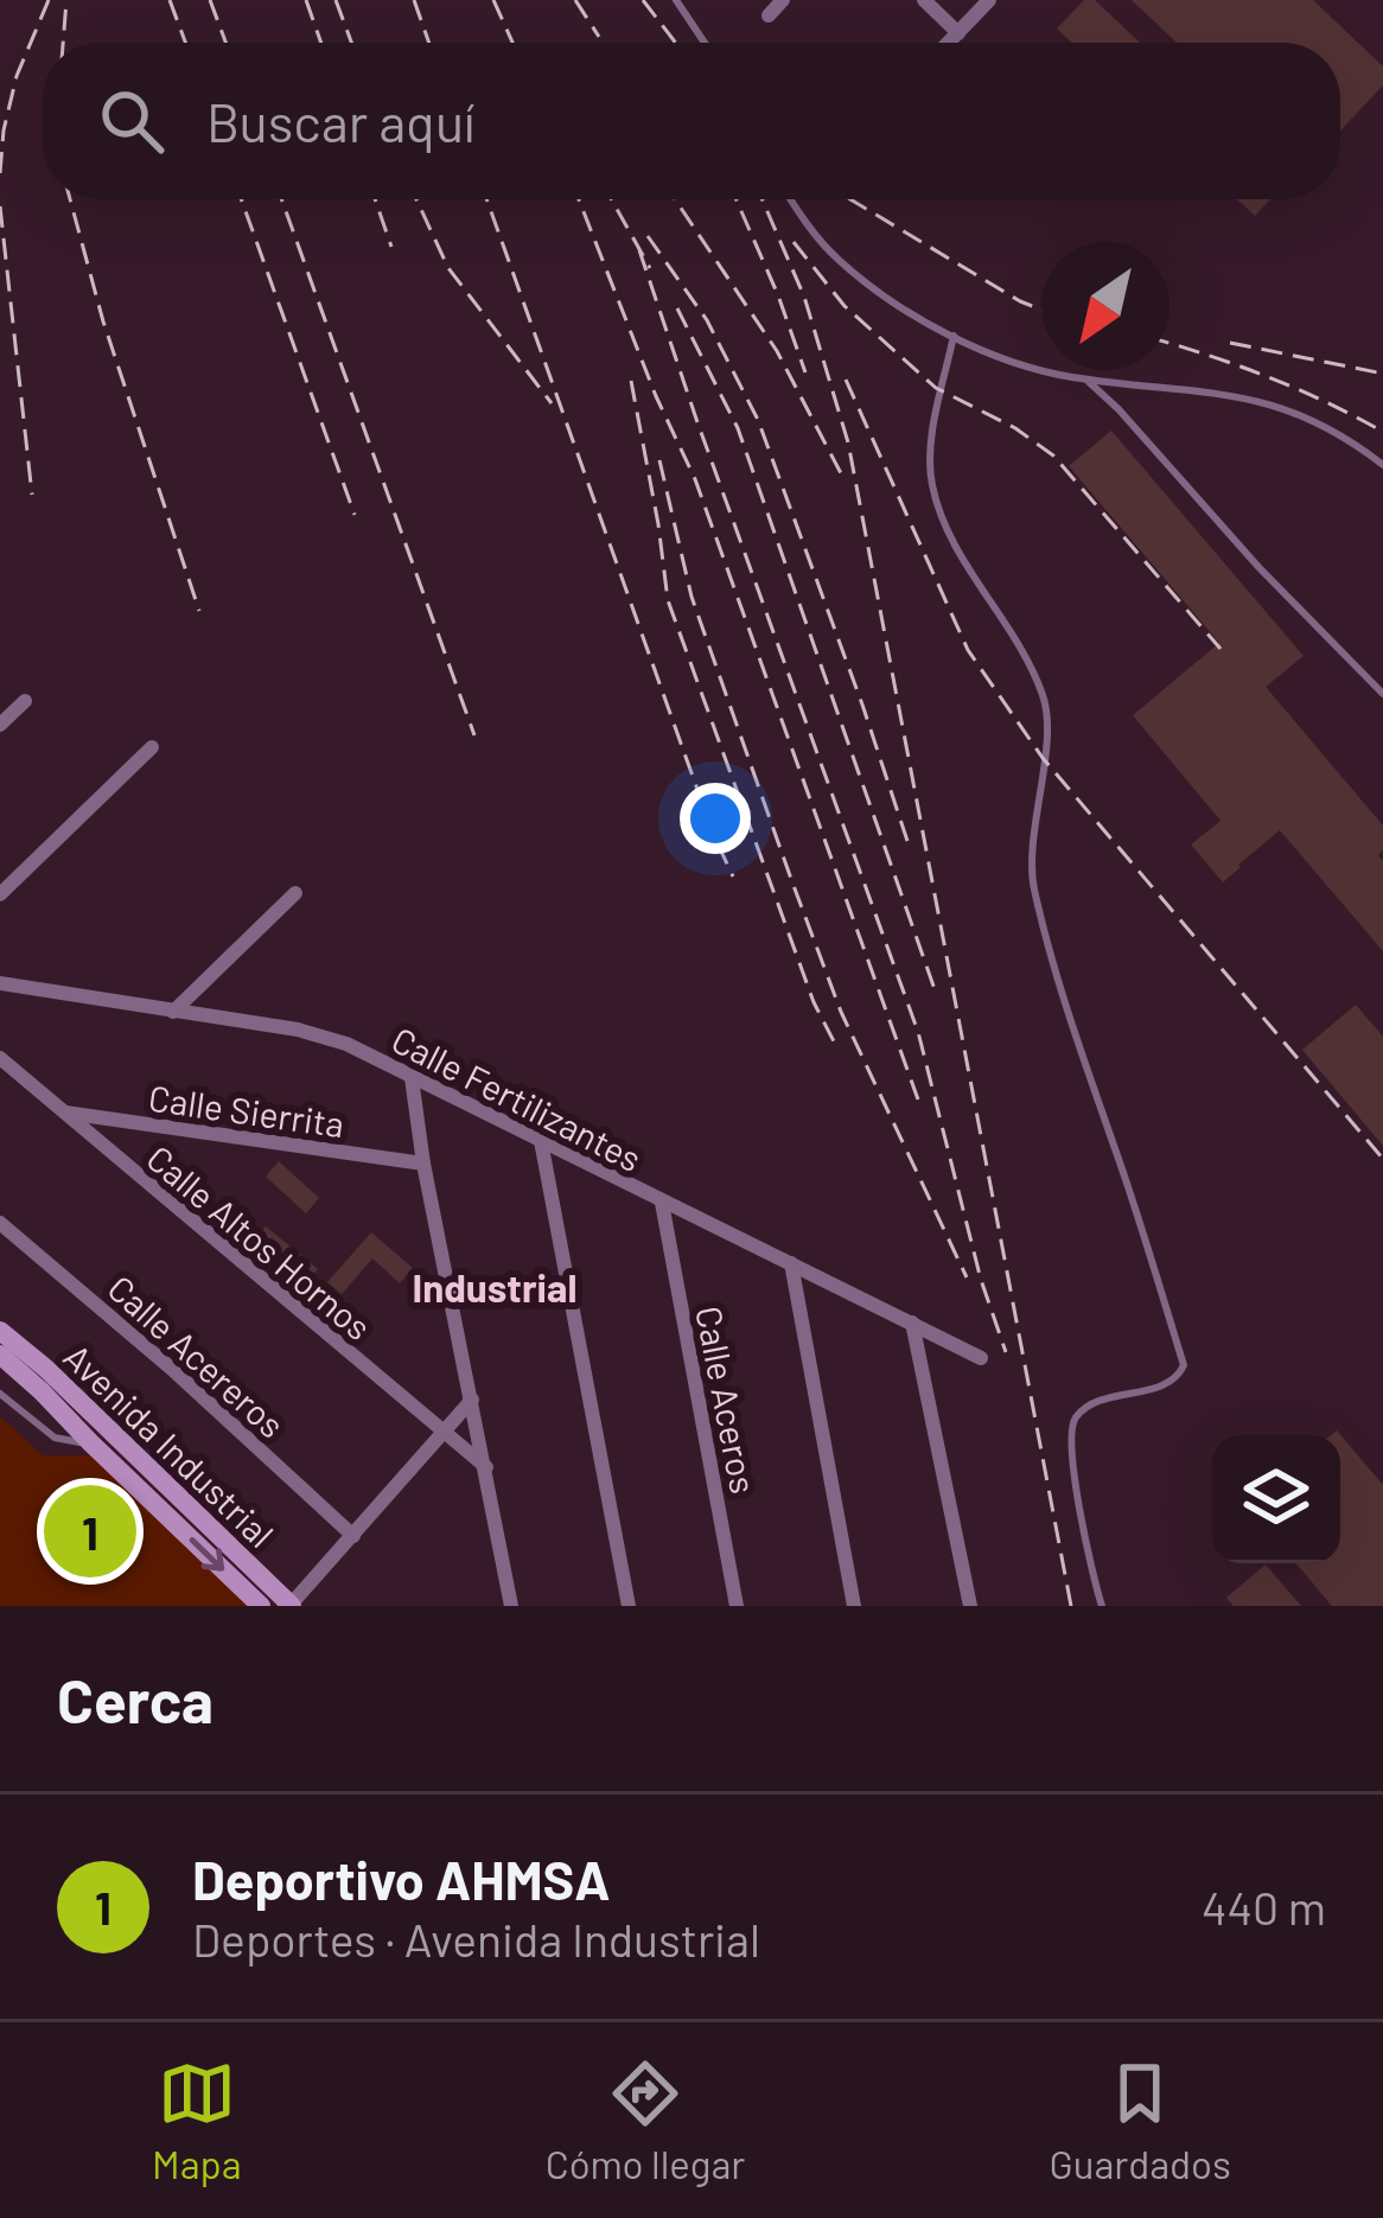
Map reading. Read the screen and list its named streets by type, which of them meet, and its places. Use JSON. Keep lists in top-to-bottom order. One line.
{"streets":{"street":["Calle Fertilizantes","Calle Sierrita","Calle Altos Hornos","Calle Acereros","Calle Aceros","Avenida Industrial"]},"crossings":[["Calle Fertilizantes","Calle Aceros"],["Calle Sierrita","Calle Altos Hornos"]],"districts":["Industrial"],"north":"bottom left","page":{"search":"Buscar aquí","pins":"1","heading":"Cerca","list":[{"mark":"1","name":"Deportivo AHMSA","note":"Deportes · Avenida Industrial","value":"440 m"}],"nav":["Mapa","Cómo llegar","Guardados"]}}
